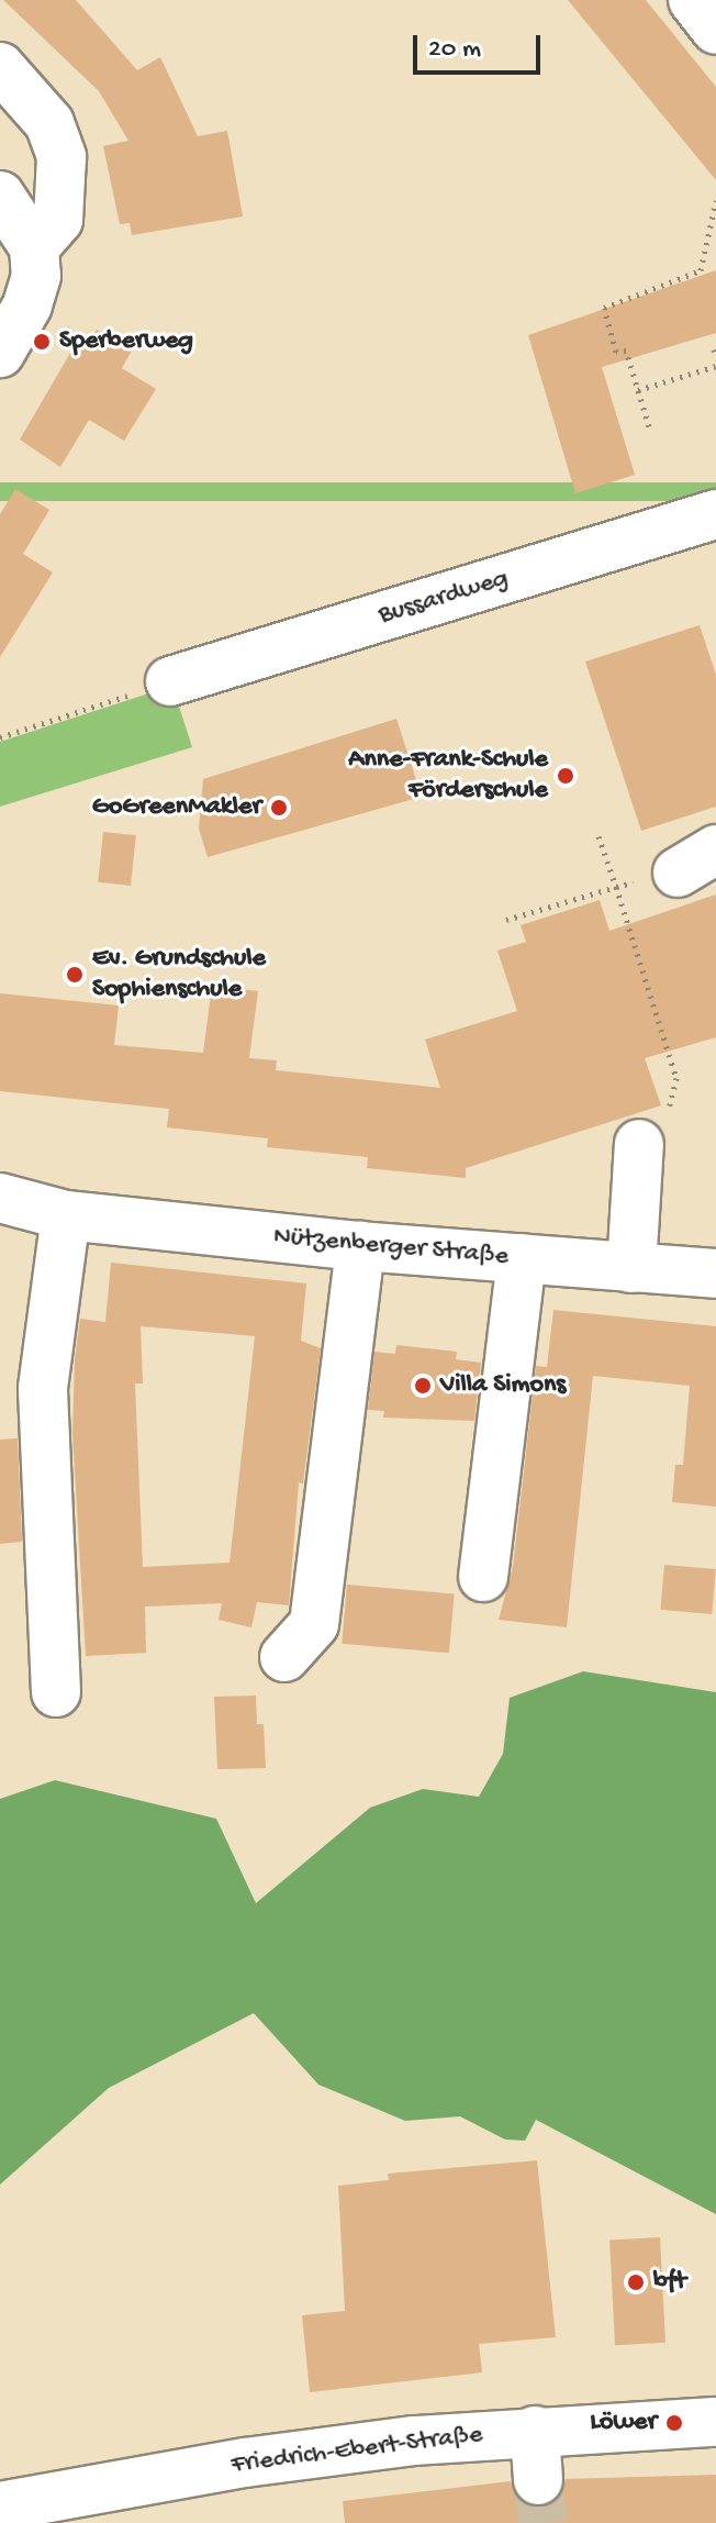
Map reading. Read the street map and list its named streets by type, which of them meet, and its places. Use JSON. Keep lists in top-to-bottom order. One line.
{"streets":{"street":["Bussardweg","Nützenberger Straße","Friedrich-Ebert-Straße"]},"places":["Sperberweg","Anne-Frank-Schule Förderschule","GoGreenMakler","Ev. Grundschule Sophienschule","Villa Simons","bft","Löwer"],"scale_bar":"20 m"}
